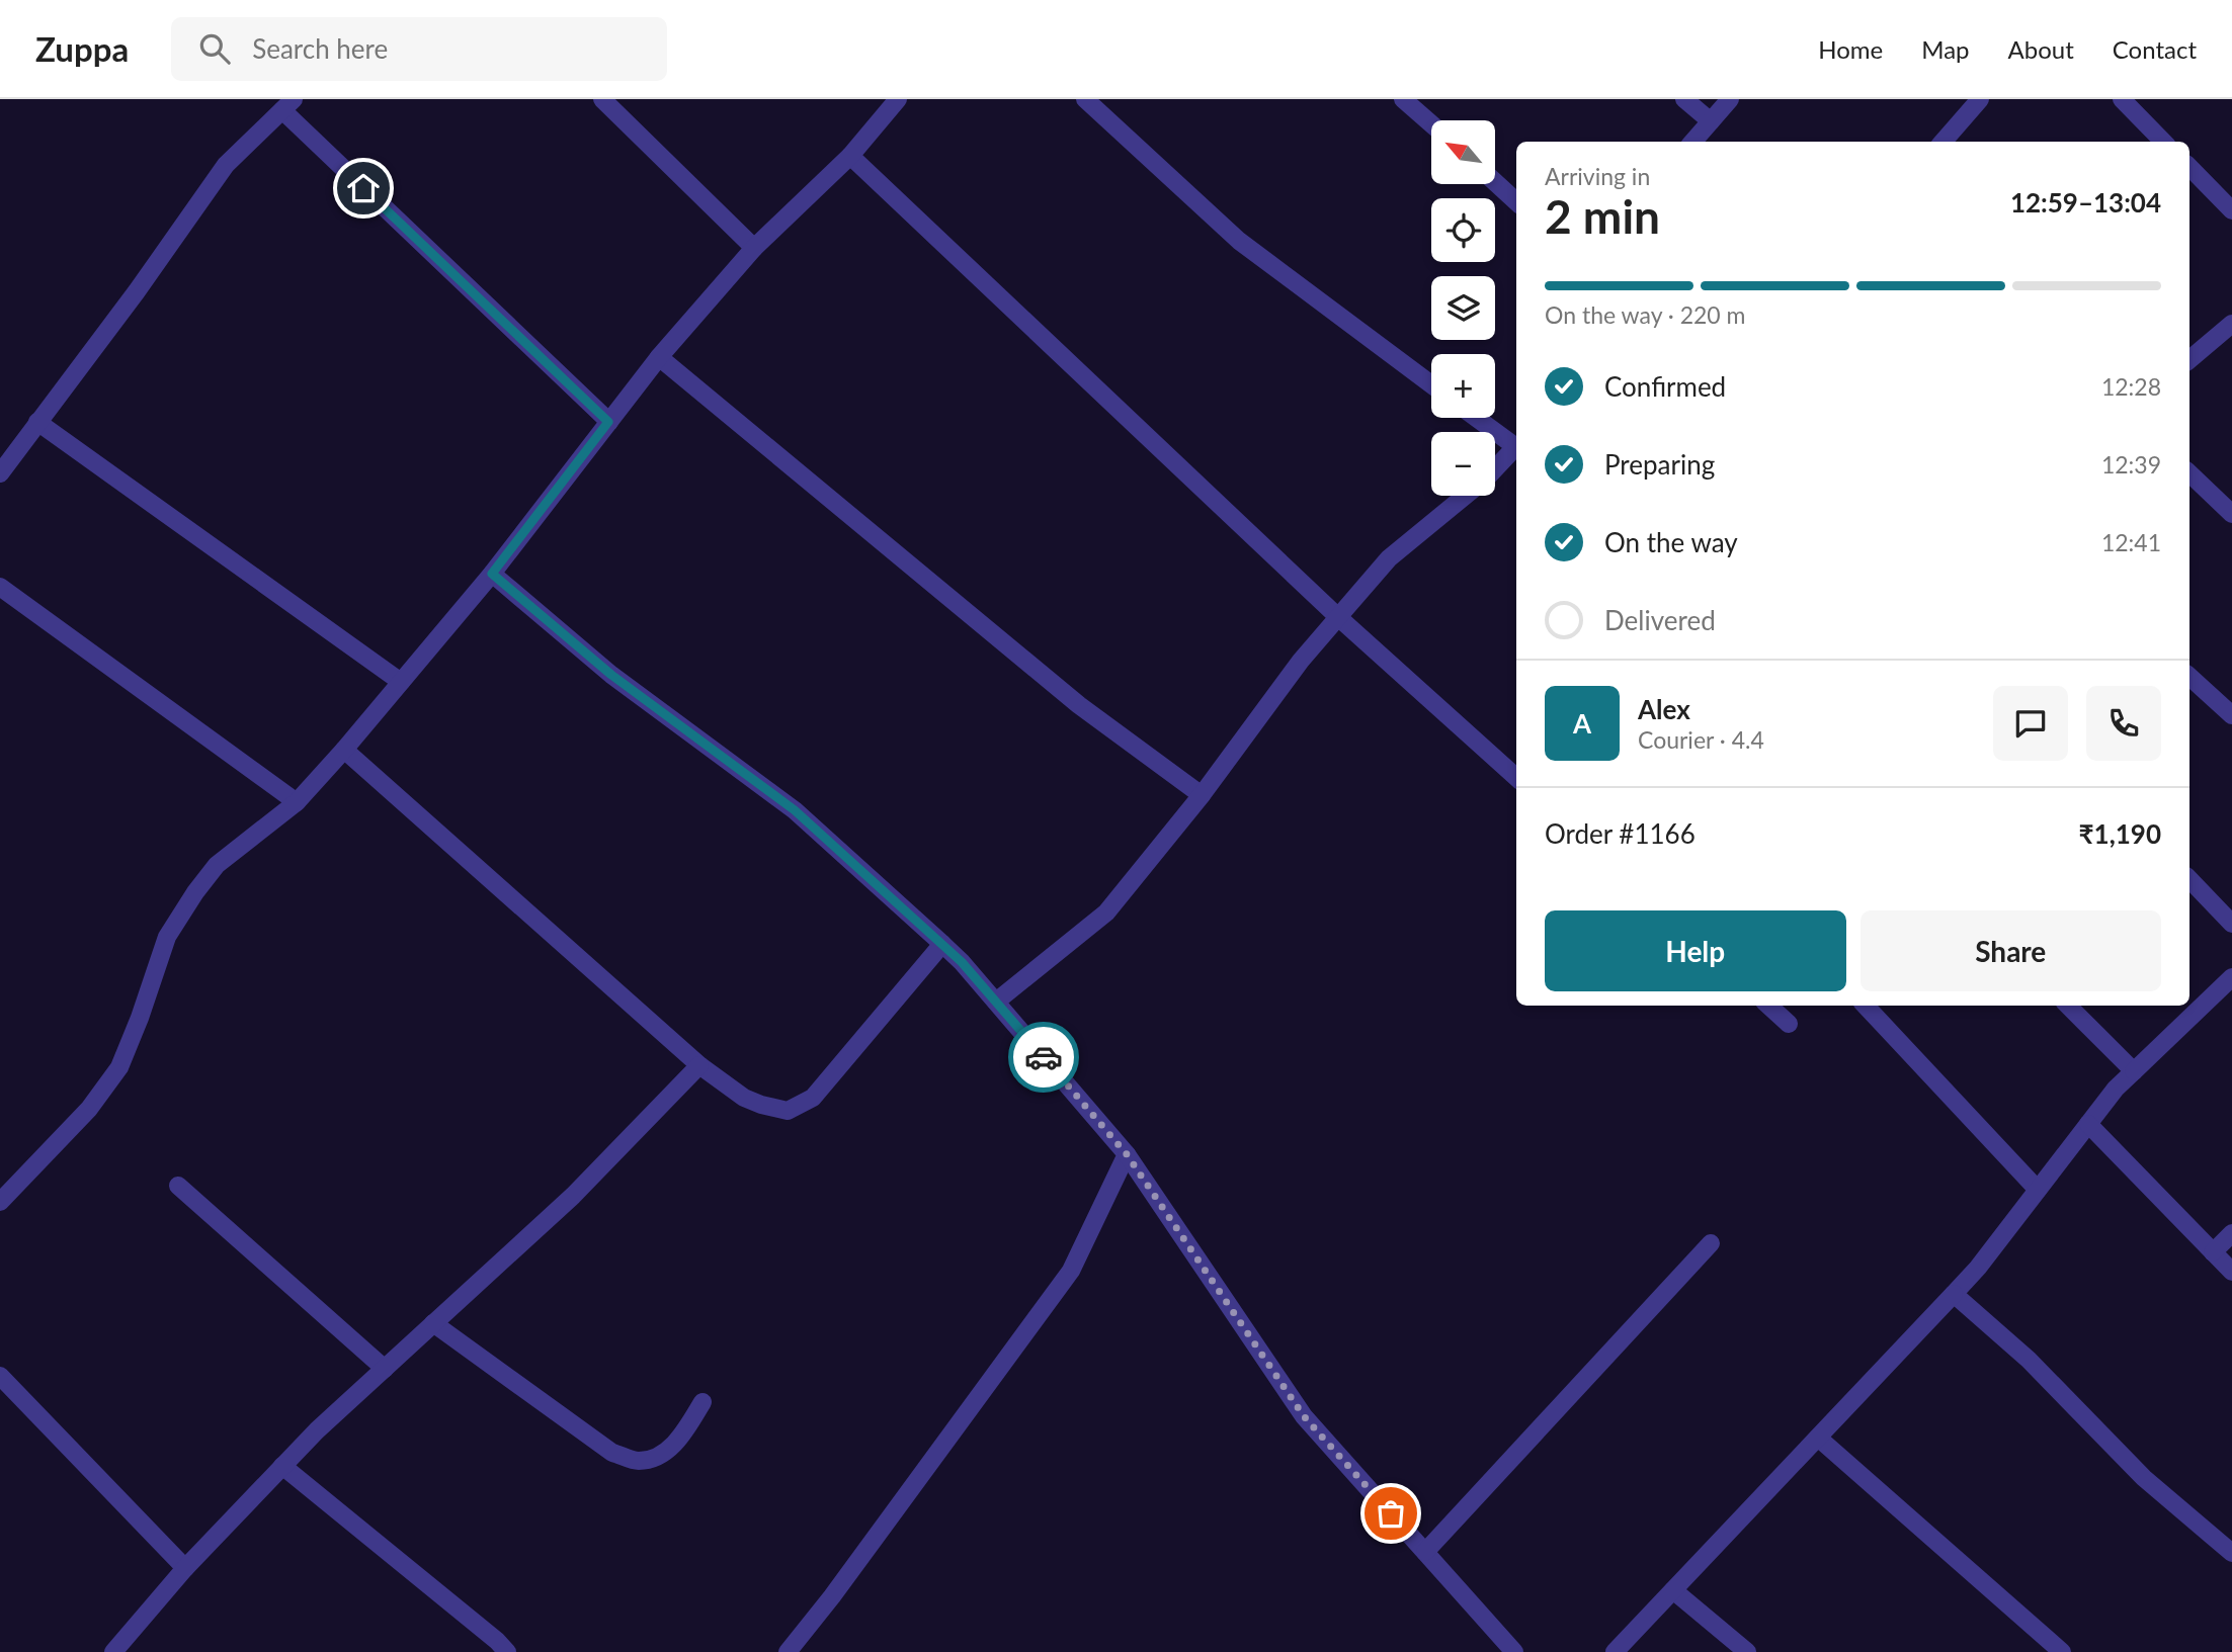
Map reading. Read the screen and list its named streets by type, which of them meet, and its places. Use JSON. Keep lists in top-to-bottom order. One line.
{"north":"top left","page":{"header":"Zuppa","search":"Search here","nav":["Home","Map","About","Contact"],"map_buttons":["+","−"],"heading":["2 min","Arriving in","12:59–13:04"],"panel":["Alex","Courier · 4.4","Order #1166","₹1,190"],"bar":"On the way · 220 m","list":[["Confirmed","12:28"],["Preparing","12:39"],["On the way","12:41"],"Delivered"],"round":"A","buttons":["Help","Share"]}}
